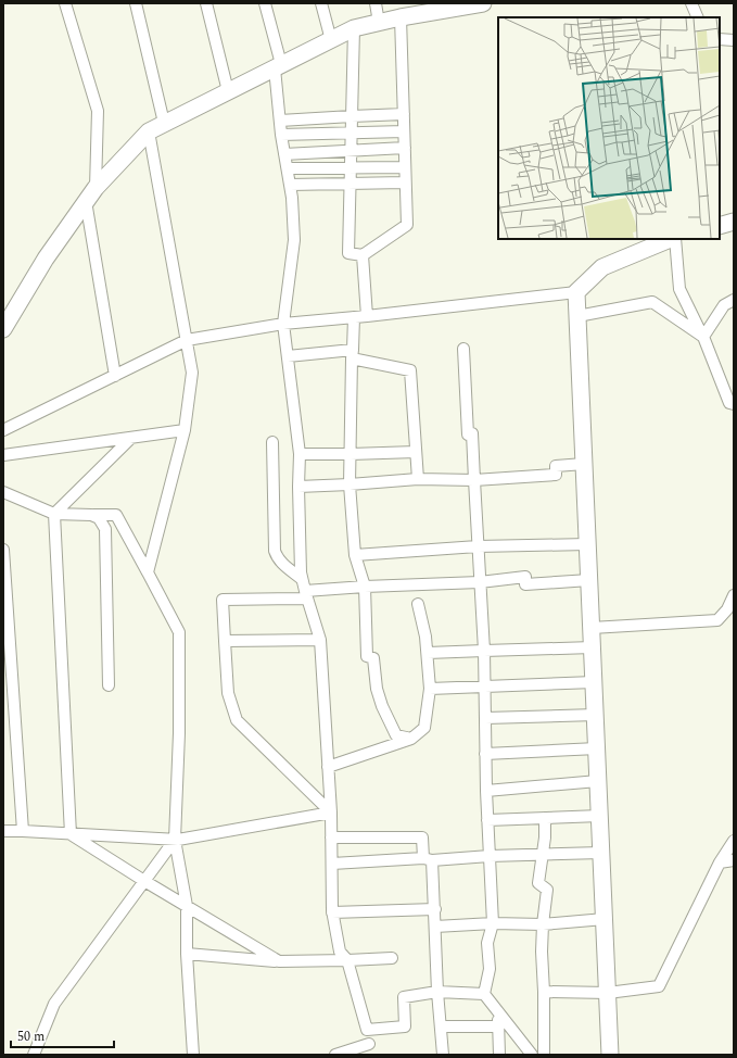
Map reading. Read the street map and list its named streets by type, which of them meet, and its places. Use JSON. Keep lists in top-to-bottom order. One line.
{"scale_bar":"50 m"}
